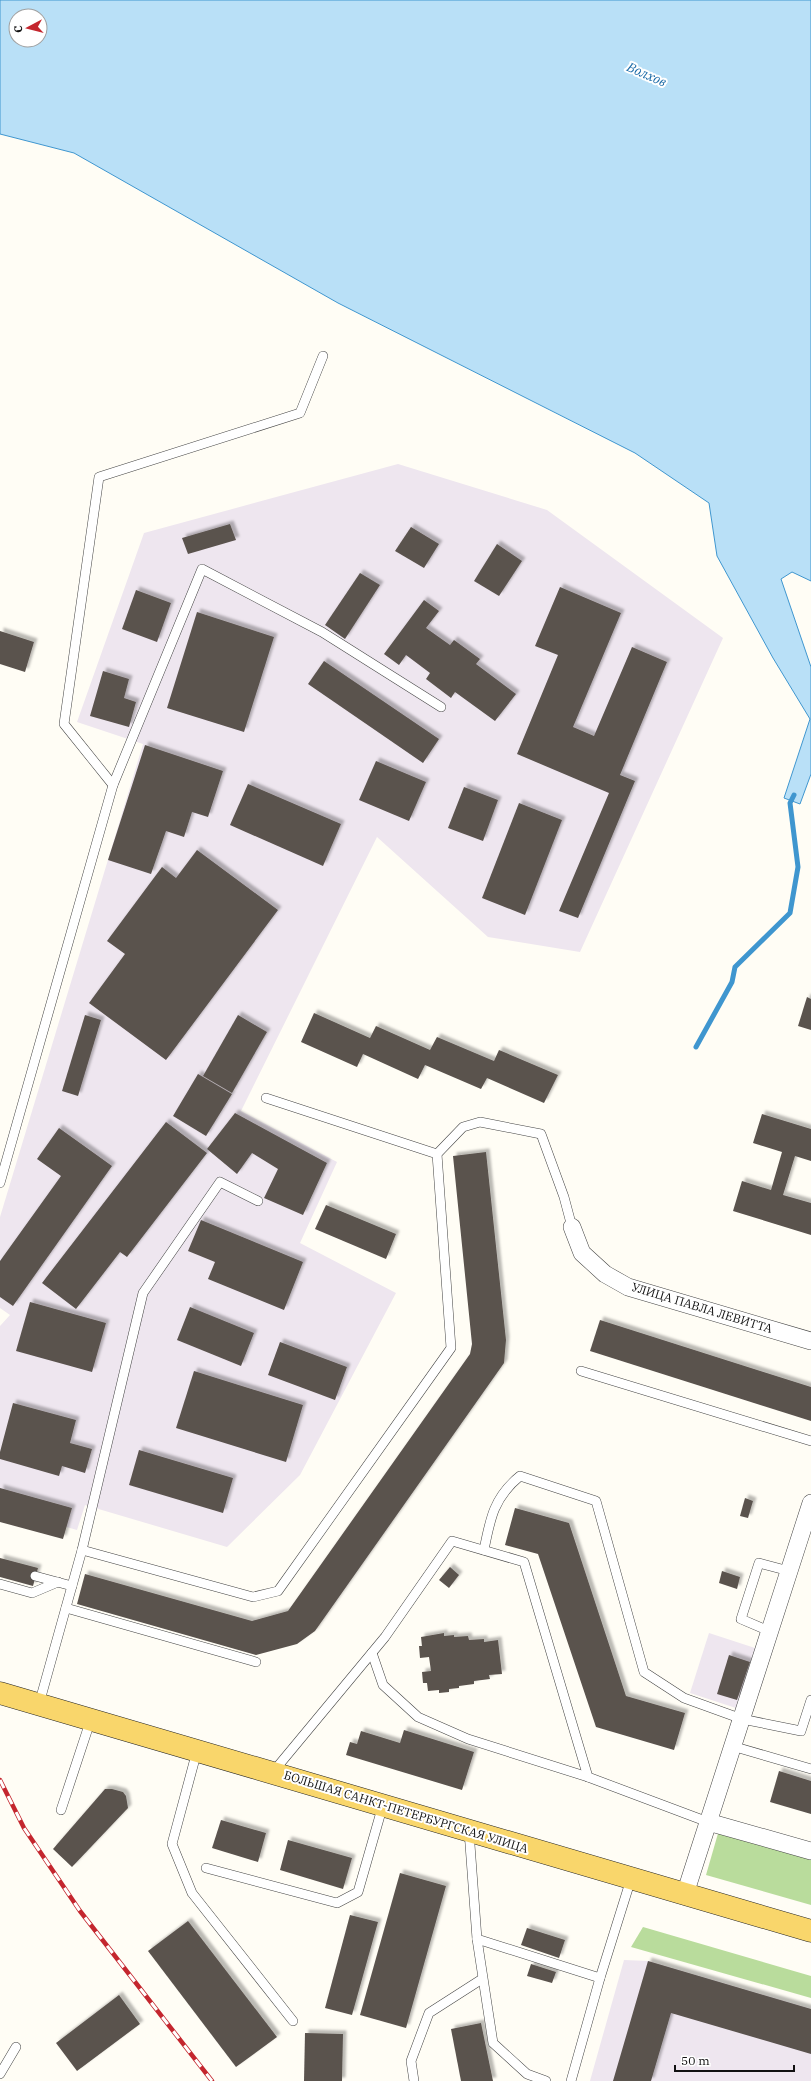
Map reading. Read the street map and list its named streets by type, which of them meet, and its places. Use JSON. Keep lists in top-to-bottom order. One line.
{"streets":{"main road":["БОЛЬШАЯ САНКТ-ПЕТЕРБУРГСКАЯ УЛИЦА"],"street":["УЛИЦА ПАВЛА ЛЕВИТТА"]},"water":["Волхов"],"scale_bar":"50 m","north":"left"}
